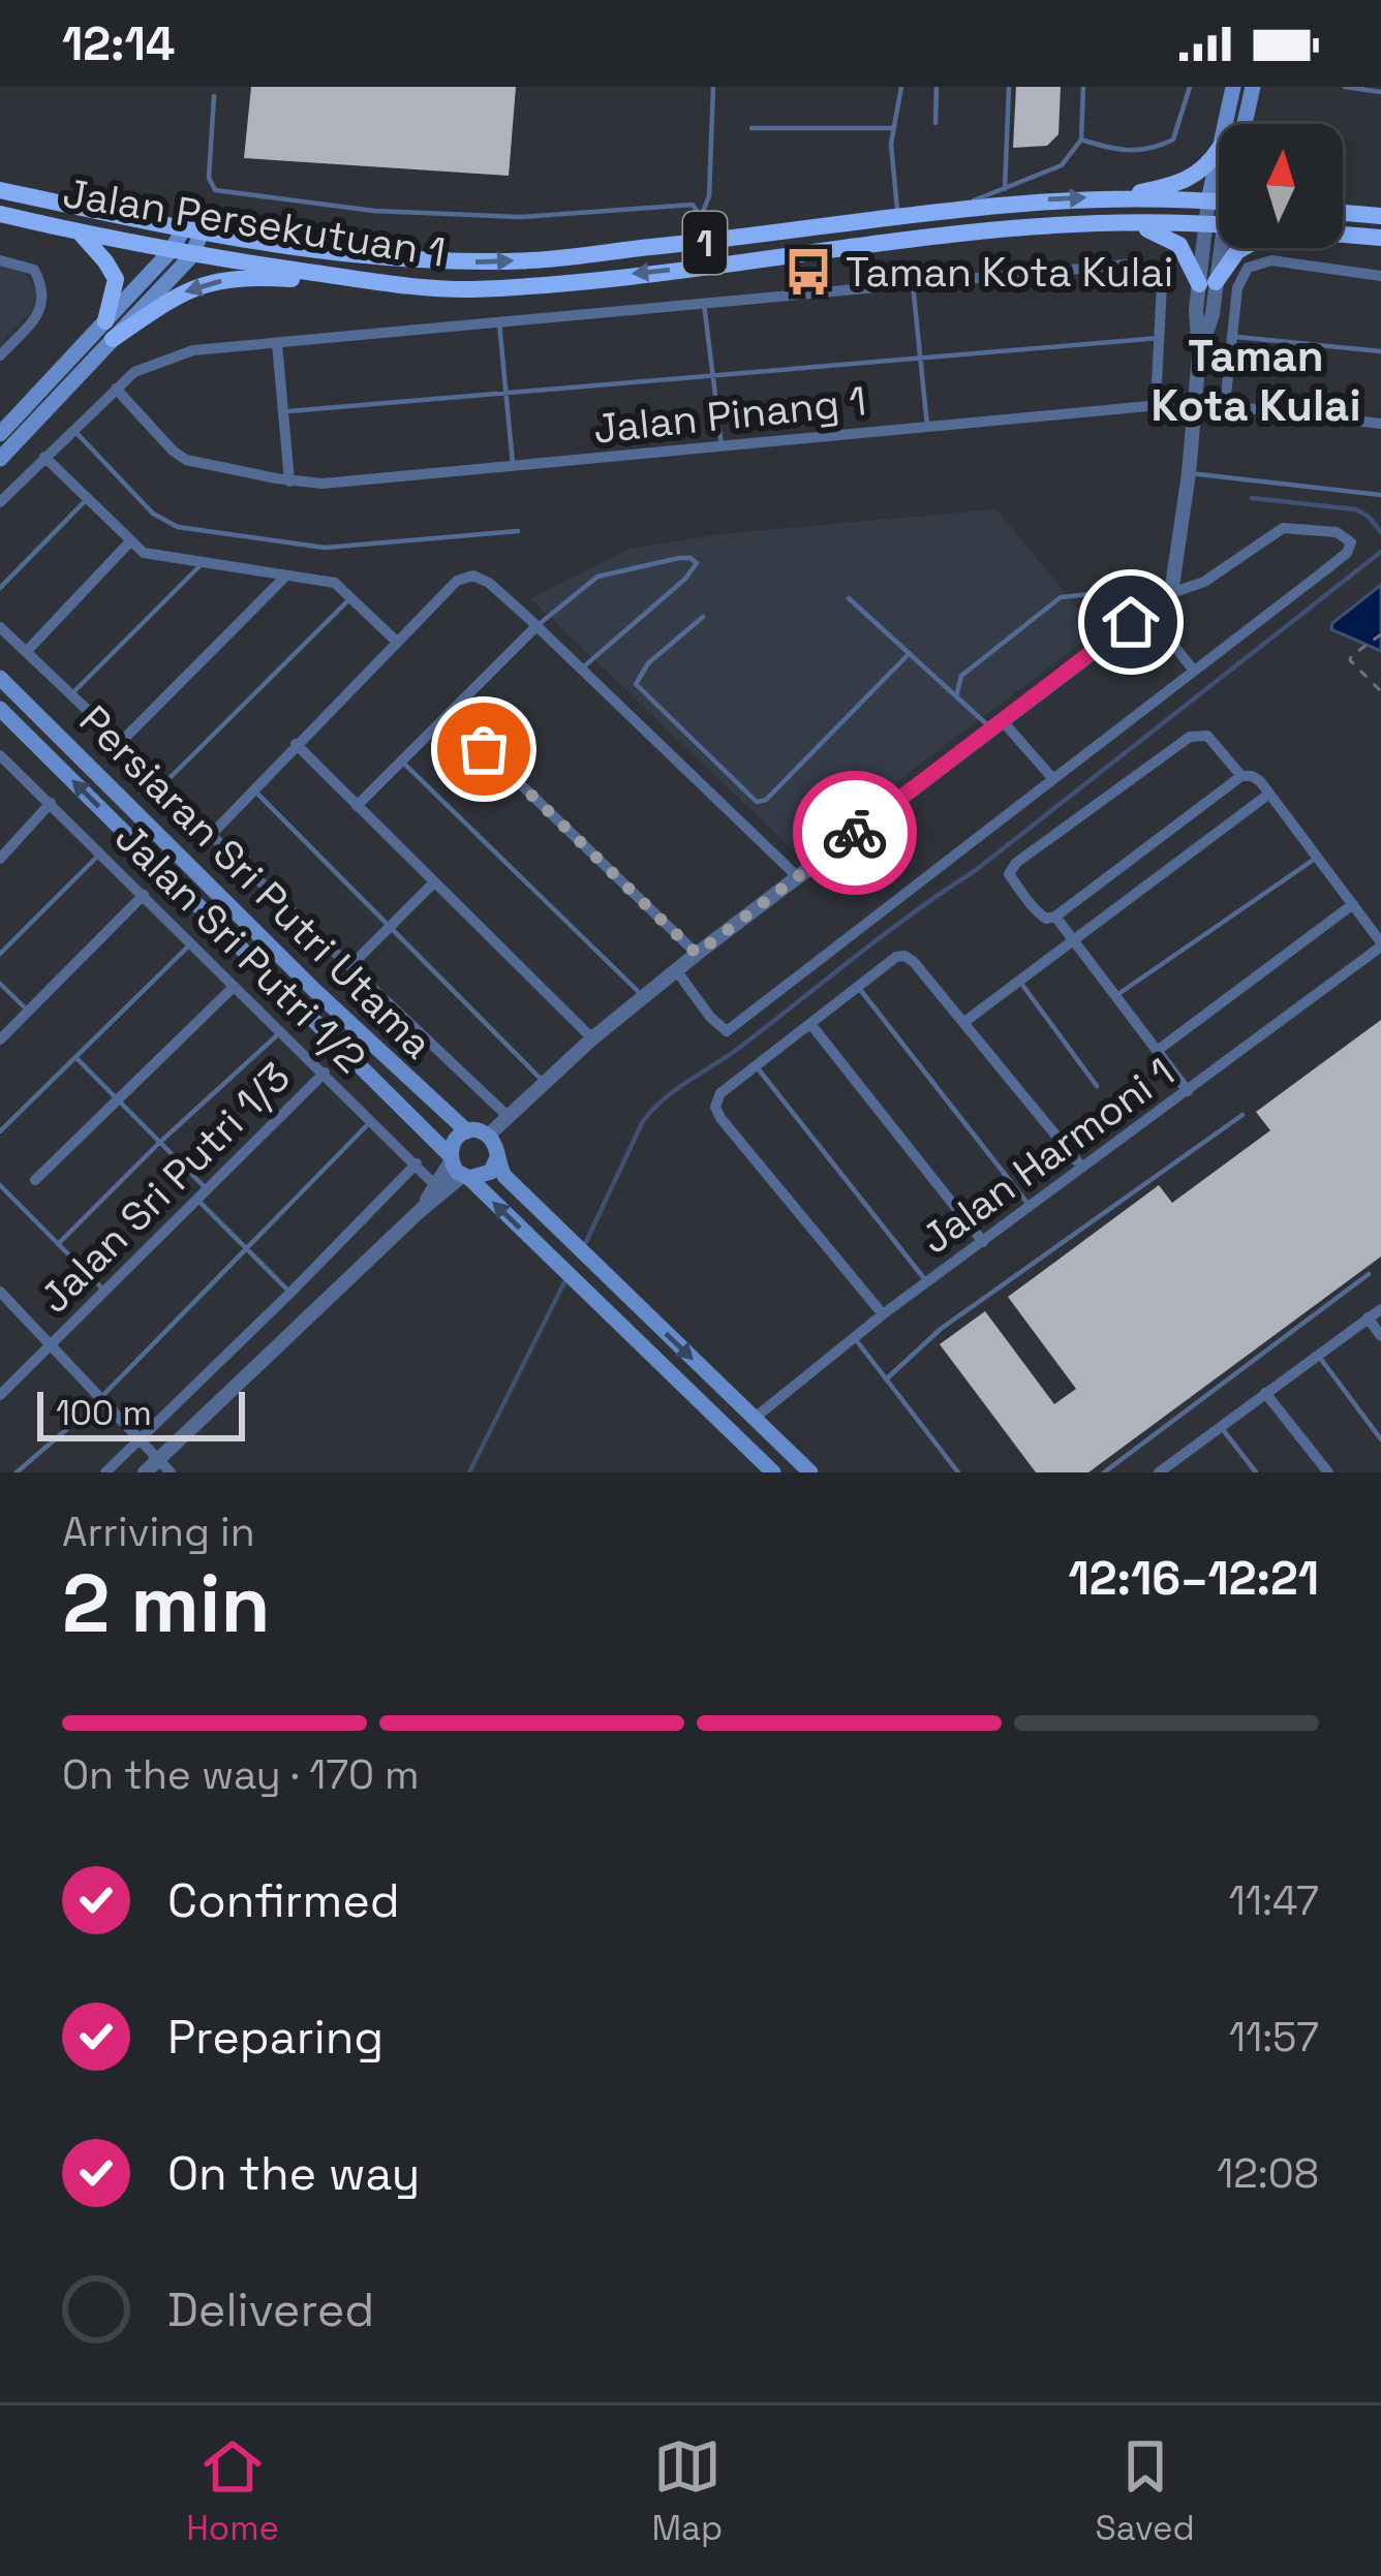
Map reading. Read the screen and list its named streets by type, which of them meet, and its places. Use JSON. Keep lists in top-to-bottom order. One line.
{"streets":{"highway":["Jalan Persekutuan 1","1"],"main road":["Persiaran Sri Putri Utama"],"street":["Jalan Pinang 1","Jalan Sri Putri 1/2","Jalan Harmoni 1","Jalan Sri Putri 1/3"]},"crossings":[["Jalan Sri Putri 1/2","Jalan Sri Putri 1/3"]],"districts":["Taman Kota Kulai"],"places":{"bus stop":["Taman Kota Kulai"]},"scale_bar":"100 m","north":"top","page":{"status":"12:14","scale":"100 m","heading":["2 min","Arriving in","12:16–12:21"],"bar":"On the way · 170 m","list":[["Confirmed","11:47"],["Preparing","11:57"],["On the way","12:08"],"Delivered"],"tabs":["Home","Map","Saved"]}}
